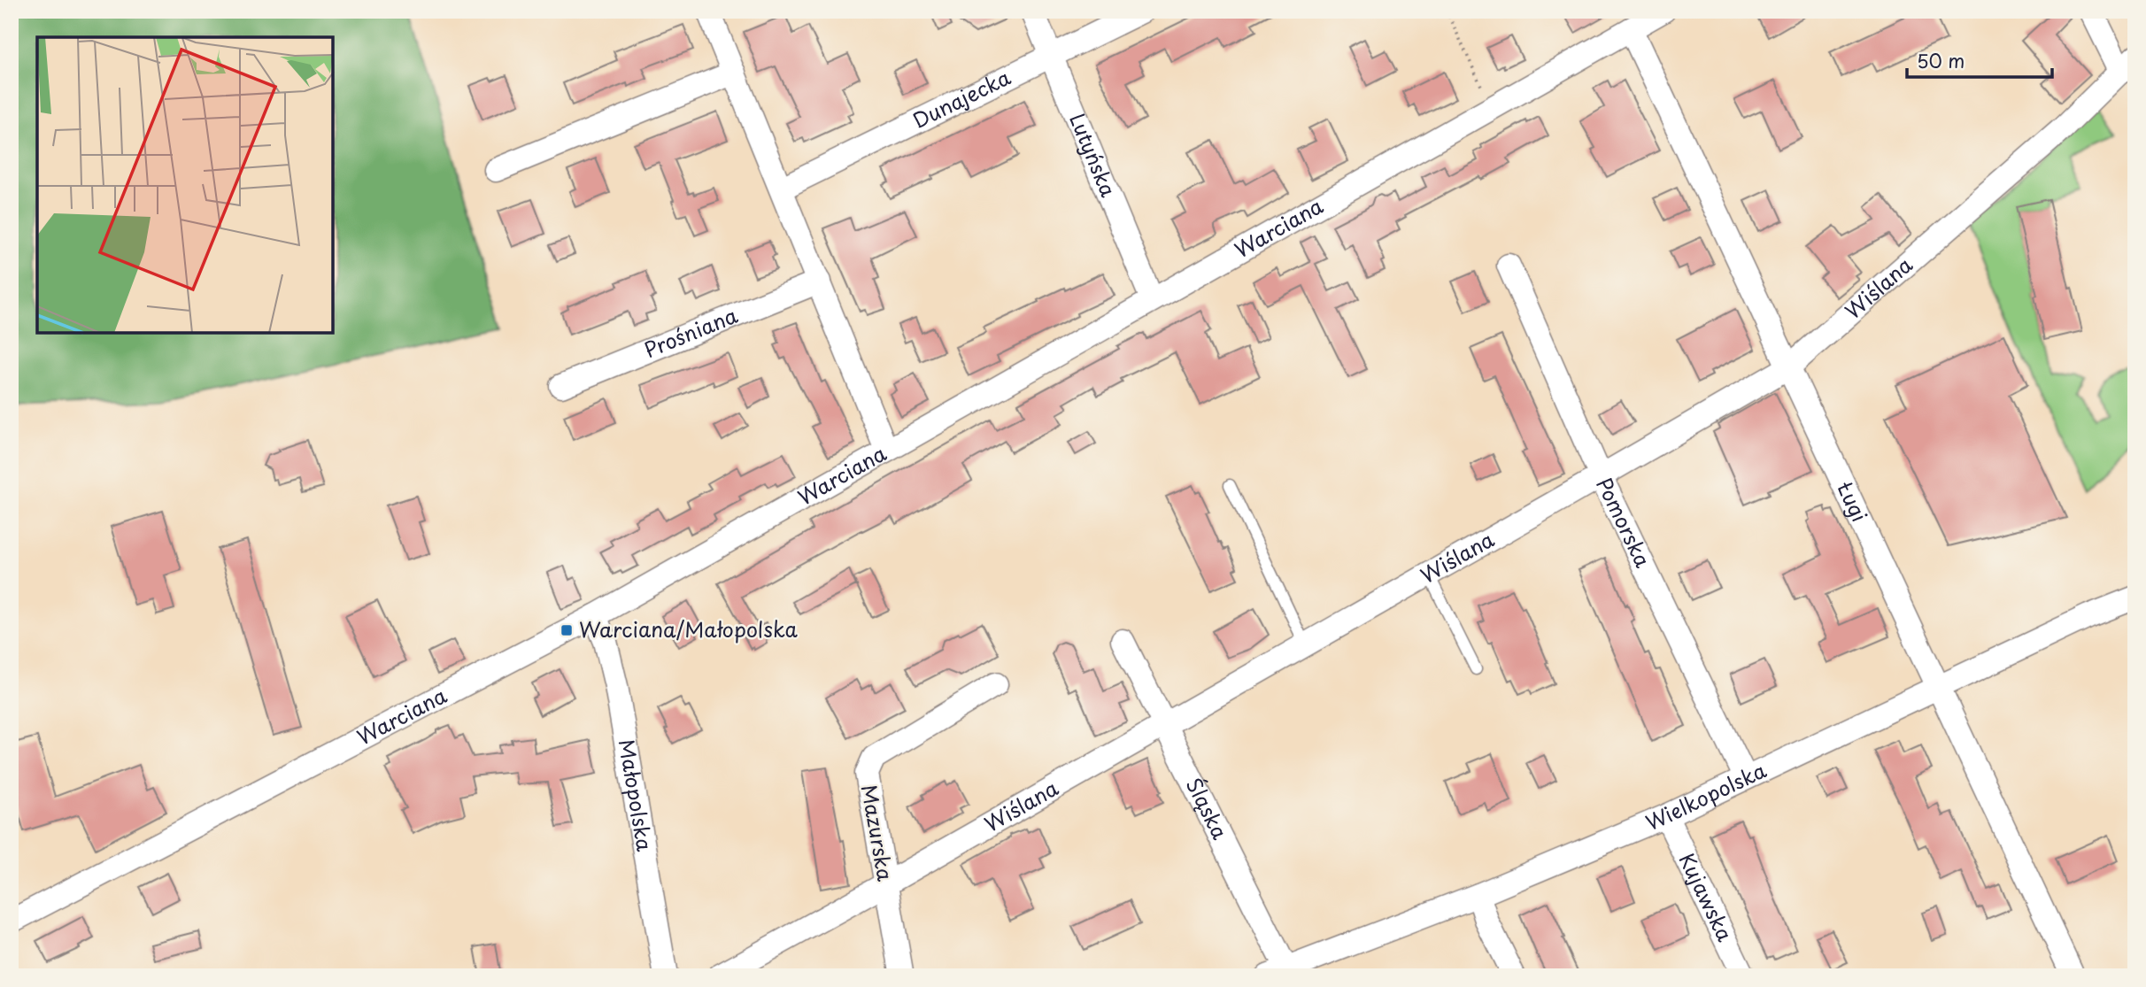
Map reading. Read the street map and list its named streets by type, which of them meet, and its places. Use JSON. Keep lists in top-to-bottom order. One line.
{"streets":{"street":["Dunajecka","Lutyńska","Warciana","Wiślana","Prośniana","Ługi","Pomorska","Małopolska","Wielkopolska","Śląska","Mazurska","Kujawska"]},"crossings":[["Dunajecka","Lutyńska"],["Lutyńska","Warciana"],["Warciana","Ługi"],["Warciana","Małopolska"],["Wiślana","Ługi"],["Wiślana","Pomorska"],["Wiślana","Śląska"],["Wiślana","Mazurska"],["Ługi","Wielkopolska"],["Pomorska","Wielkopolska"],["Wielkopolska","Śląska"],["Wielkopolska","Kujawska"]],"places":{"transit":["Warciana/Małopolska"]},"scale_bar":"50 m"}
